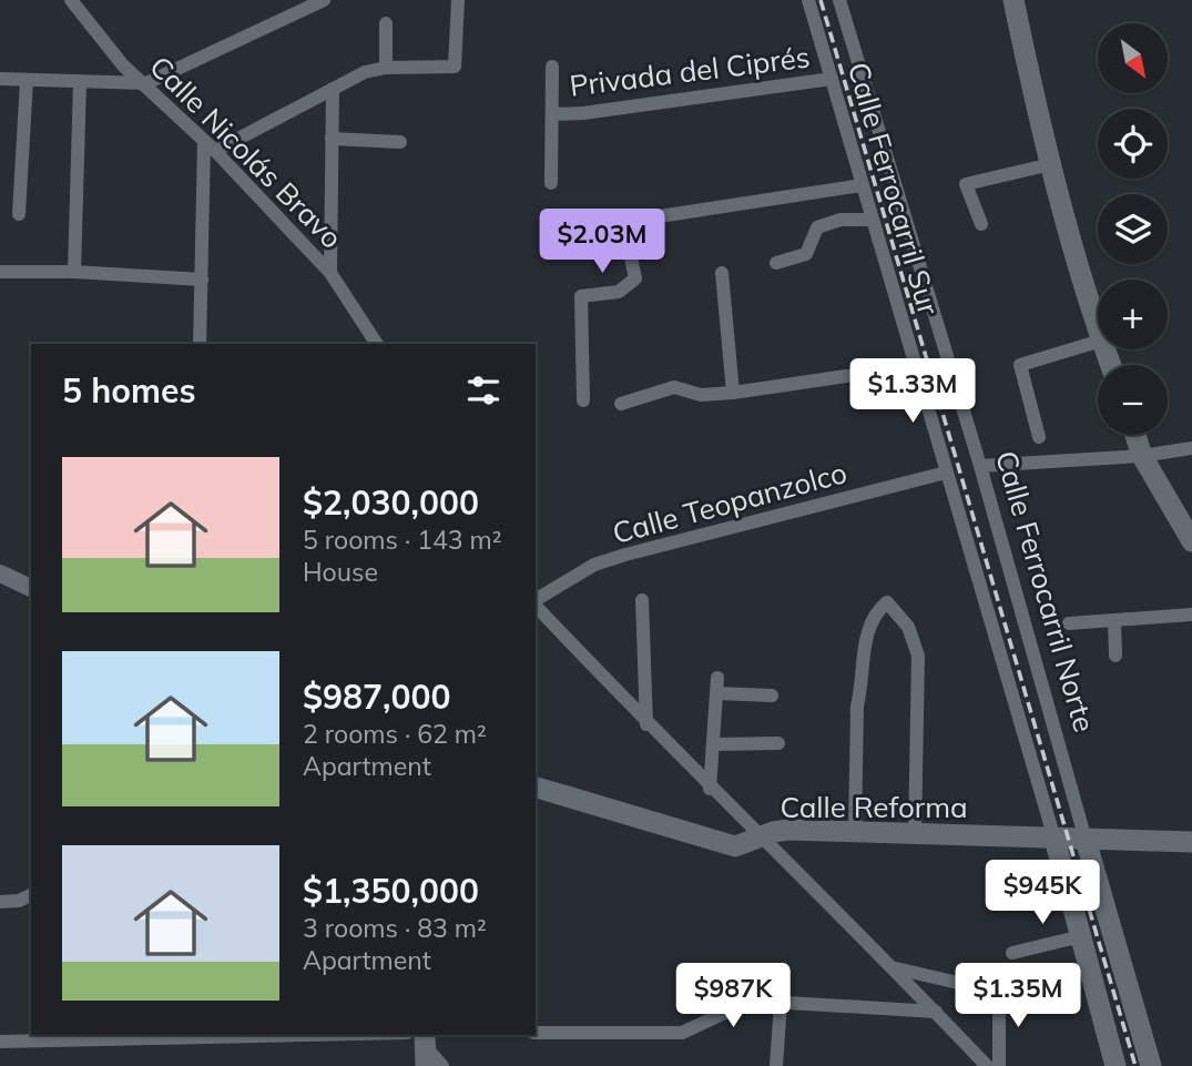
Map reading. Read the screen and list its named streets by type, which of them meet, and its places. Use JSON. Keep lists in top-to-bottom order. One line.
{"streets":{"main road":["Calle Ferrocarril Sur","Calle Ferrocarril Norte","Calle Reforma"],"street":["Privada del Ciprés","Calle Nicolás Bravo","Calle Teopanzolco"]},"crossings":[["Privada del Ciprés","Calle Ferrocarril Sur"],["Calle Ferrocarril Sur","Calle Teopanzolco"],["Calle Ferrocarril Sur","Calle Reforma"],["Calle Ferrocarril Norte","Calle Reforma"]],"north":"bottom right","page":{"map_buttons":["+","−"],"price":["$2.03M","$1.33M","$945K","$987K","$1.35M"],"heading":"5 homes","list":[{"name":"$2,030,000","note":"5 rooms · 143 m² · House"},{"name":"$987,000","note":"2 rooms · 62 m² · Apartment"},{"name":"$1,350,000","note":"3 rooms · 83 m² · Apartment"}]}}
